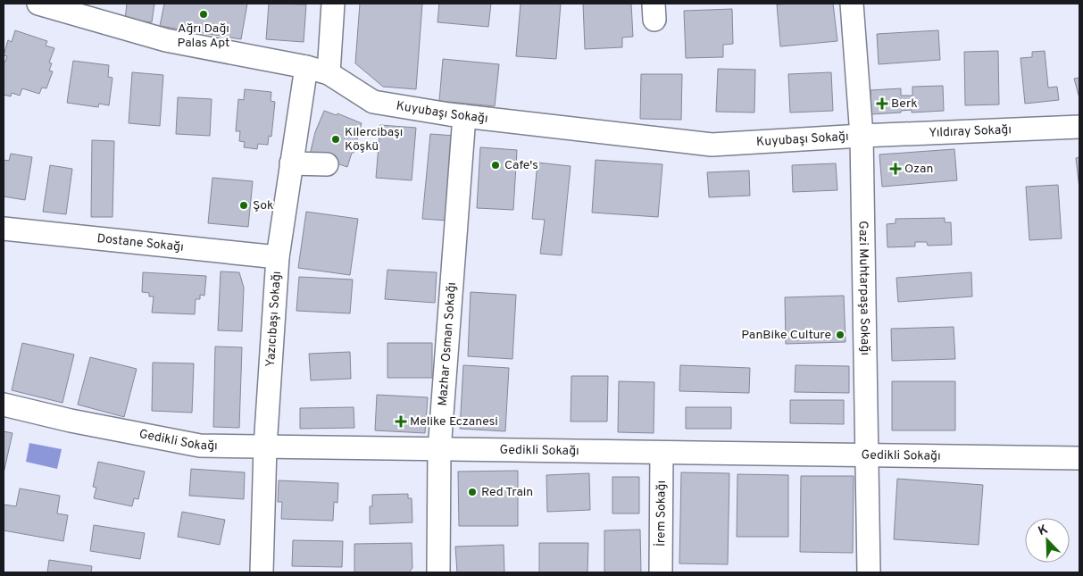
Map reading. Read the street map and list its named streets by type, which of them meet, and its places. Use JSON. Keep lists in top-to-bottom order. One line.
{"streets":{"street":["Kuyubaşı Sokağı","Yıldıray Sokağı","Dostane Sokağı","Gazi Muhtarpaşa Sokağı","Yazıcıbaşı Sokağı","Mazhar Osman Sokağı","Gedikli Sokağı","İrem Sokağı"]},"crossings":[["Kuyubaşı Sokağı","Yıldıray Sokağı"],["Kuyubaşı Sokağı","Gazi Muhtarpaşa Sokağı"],["Kuyubaşı Sokağı","Yazıcıbaşı Sokağı"],["Kuyubaşı Sokağı","Mazhar Osman Sokağı"],["Yıldıray Sokağı","Gazi Muhtarpaşa Sokağı"],["Dostane Sokağı","Yazıcıbaşı Sokağı"],["Gazi Muhtarpaşa Sokağı","Gedikli Sokağı"],["Yazıcıbaşı Sokağı","Gedikli Sokağı"],["Mazhar Osman Sokağı","Gedikli Sokağı"],["Gedikli Sokağı","İrem Sokağı"]],"places":{"other":["Ağrı Dağı Palas Apt","Kilercibaşı Köşkü","Cafe's","Şok","PanBike Culture","Red Train"],"health":["Berk","Ozan","Melike Eczanesi"]},"north":"top left"}
